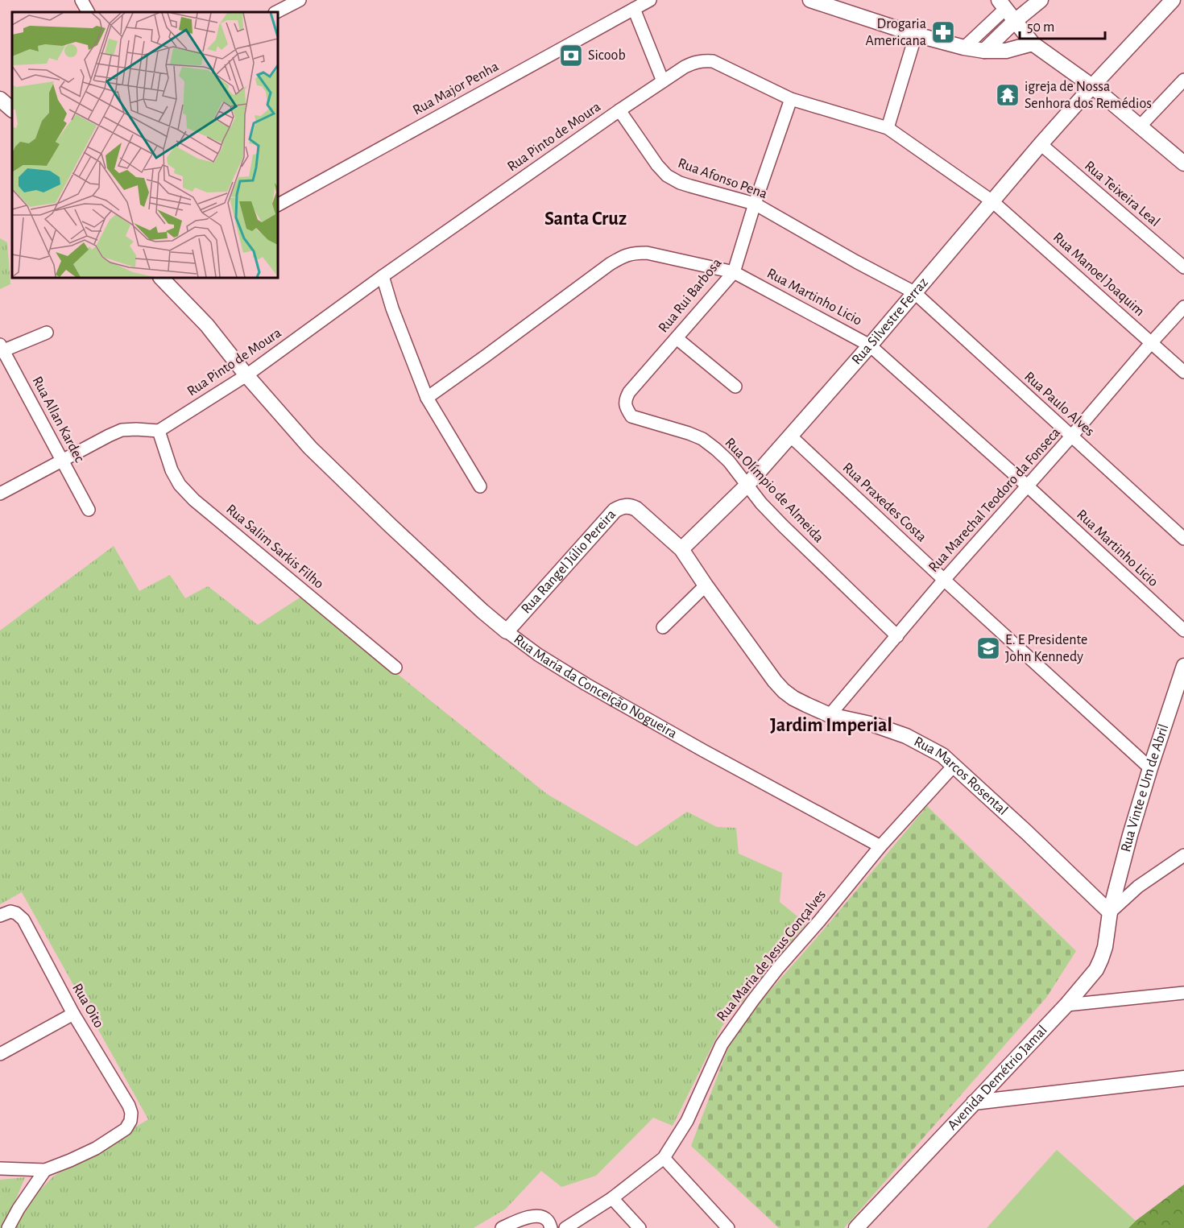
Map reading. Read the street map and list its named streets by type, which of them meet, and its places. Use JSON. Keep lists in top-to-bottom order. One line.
{"streets":{"street":["Rua Major Penha","Rua Pinto de Moura","Rua Afonso Pena","Rua Teixeira Leal","Rua Manoel Joaquim","Rua Rui Barbosa","Rua Martinho Licio","Rua Silvestre Ferraz","Rua Paulo Alves","Rua Allan Kardec","Rua Olímpio de Almeida","Rua Marechal Teodoro da Fonseca","Rua Praxedes Costa","Rua Salim Sarkis Filho","Rua Rangel Júlio Pereira","Rua Maria da Conceição Nogueira","Rua Marcos Rosental","Rua Vinte e Um de Abril","Rua Maria de Jesus Gonçalves","Rua Oito","Avenida Demétrio Jamal"]},"crossings":[["Rua Pinto de Moura","Rua Afonso Pena"],["Rua Pinto de Moura","Rua Manoel Joaquim"],["Rua Pinto de Moura","Rua Rui Barbosa"],["Rua Pinto de Moura","Rua Silvestre Ferraz"],["Rua Pinto de Moura","Rua Salim Sarkis Filho"],["Rua Pinto de Moura","Rua Maria da Conceição Nogueira"],["Rua Afonso Pena","Rua Rui Barbosa"],["Rua Afonso Pena","Rua Silvestre Ferraz"],["Rua Afonso Pena","Rua Paulo Alves"],["Rua Teixeira Leal","Rua Silvestre Ferraz"],["Rua Manoel Joaquim","Rua Silvestre Ferraz"],["Rua Manoel Joaquim","Rua Marechal Teodoro da Fonseca"],["Rua Rui Barbosa","Rua Martinho Licio"],["Rua Rui Barbosa","Rua Olímpio de Almeida"],["Rua Martinho Licio","Rua Silvestre Ferraz"],["Rua Martinho Licio","Rua Marechal Teodoro da Fonseca"],["Rua Silvestre Ferraz","Rua Paulo Alves"],["Rua Silvestre Ferraz","Rua Olímpio de Almeida"],["Rua Silvestre Ferraz","Rua Praxedes Costa"],["Rua Silvestre Ferraz","Rua Marcos Rosental"],["Rua Paulo Alves","Rua Marechal Teodoro da Fonseca"],["Rua Olímpio de Almeida","Rua Marechal Teodoro da Fonseca"],["Rua Marechal Teodoro da Fonseca","Rua Praxedes Costa"],["Rua Marechal Teodoro da Fonseca","Rua Marcos Rosental"],["Rua Praxedes Costa","Rua Vinte e Um de Abril"],["Rua Rangel Júlio Pereira","Rua Maria da Conceição Nogueira"],["Rua Rangel Júlio Pereira","Rua Marcos Rosental"],["Rua Maria da Conceição Nogueira","Rua Maria de Jesus Gonçalves"],["Rua Marcos Rosental","Rua Vinte e Um de Abril"],["Rua Marcos Rosental","Rua Maria de Jesus Gonçalves"],["Rua Marcos Rosental","Avenida Demétrio Jamal"],["Rua Vinte e Um de Abril","Avenida Demétrio Jamal"]],"districts":["Santa Cruz","Jardim Imperial"],"places":{"pharmacy":["Drogaria Americana"],"bank":["Sicoob"],"temple":["igreja de Nossa Senhora dos Remédios"],"school or university":["E. E Presidente John Kennedy"]},"scale_bar":"50 m"}
